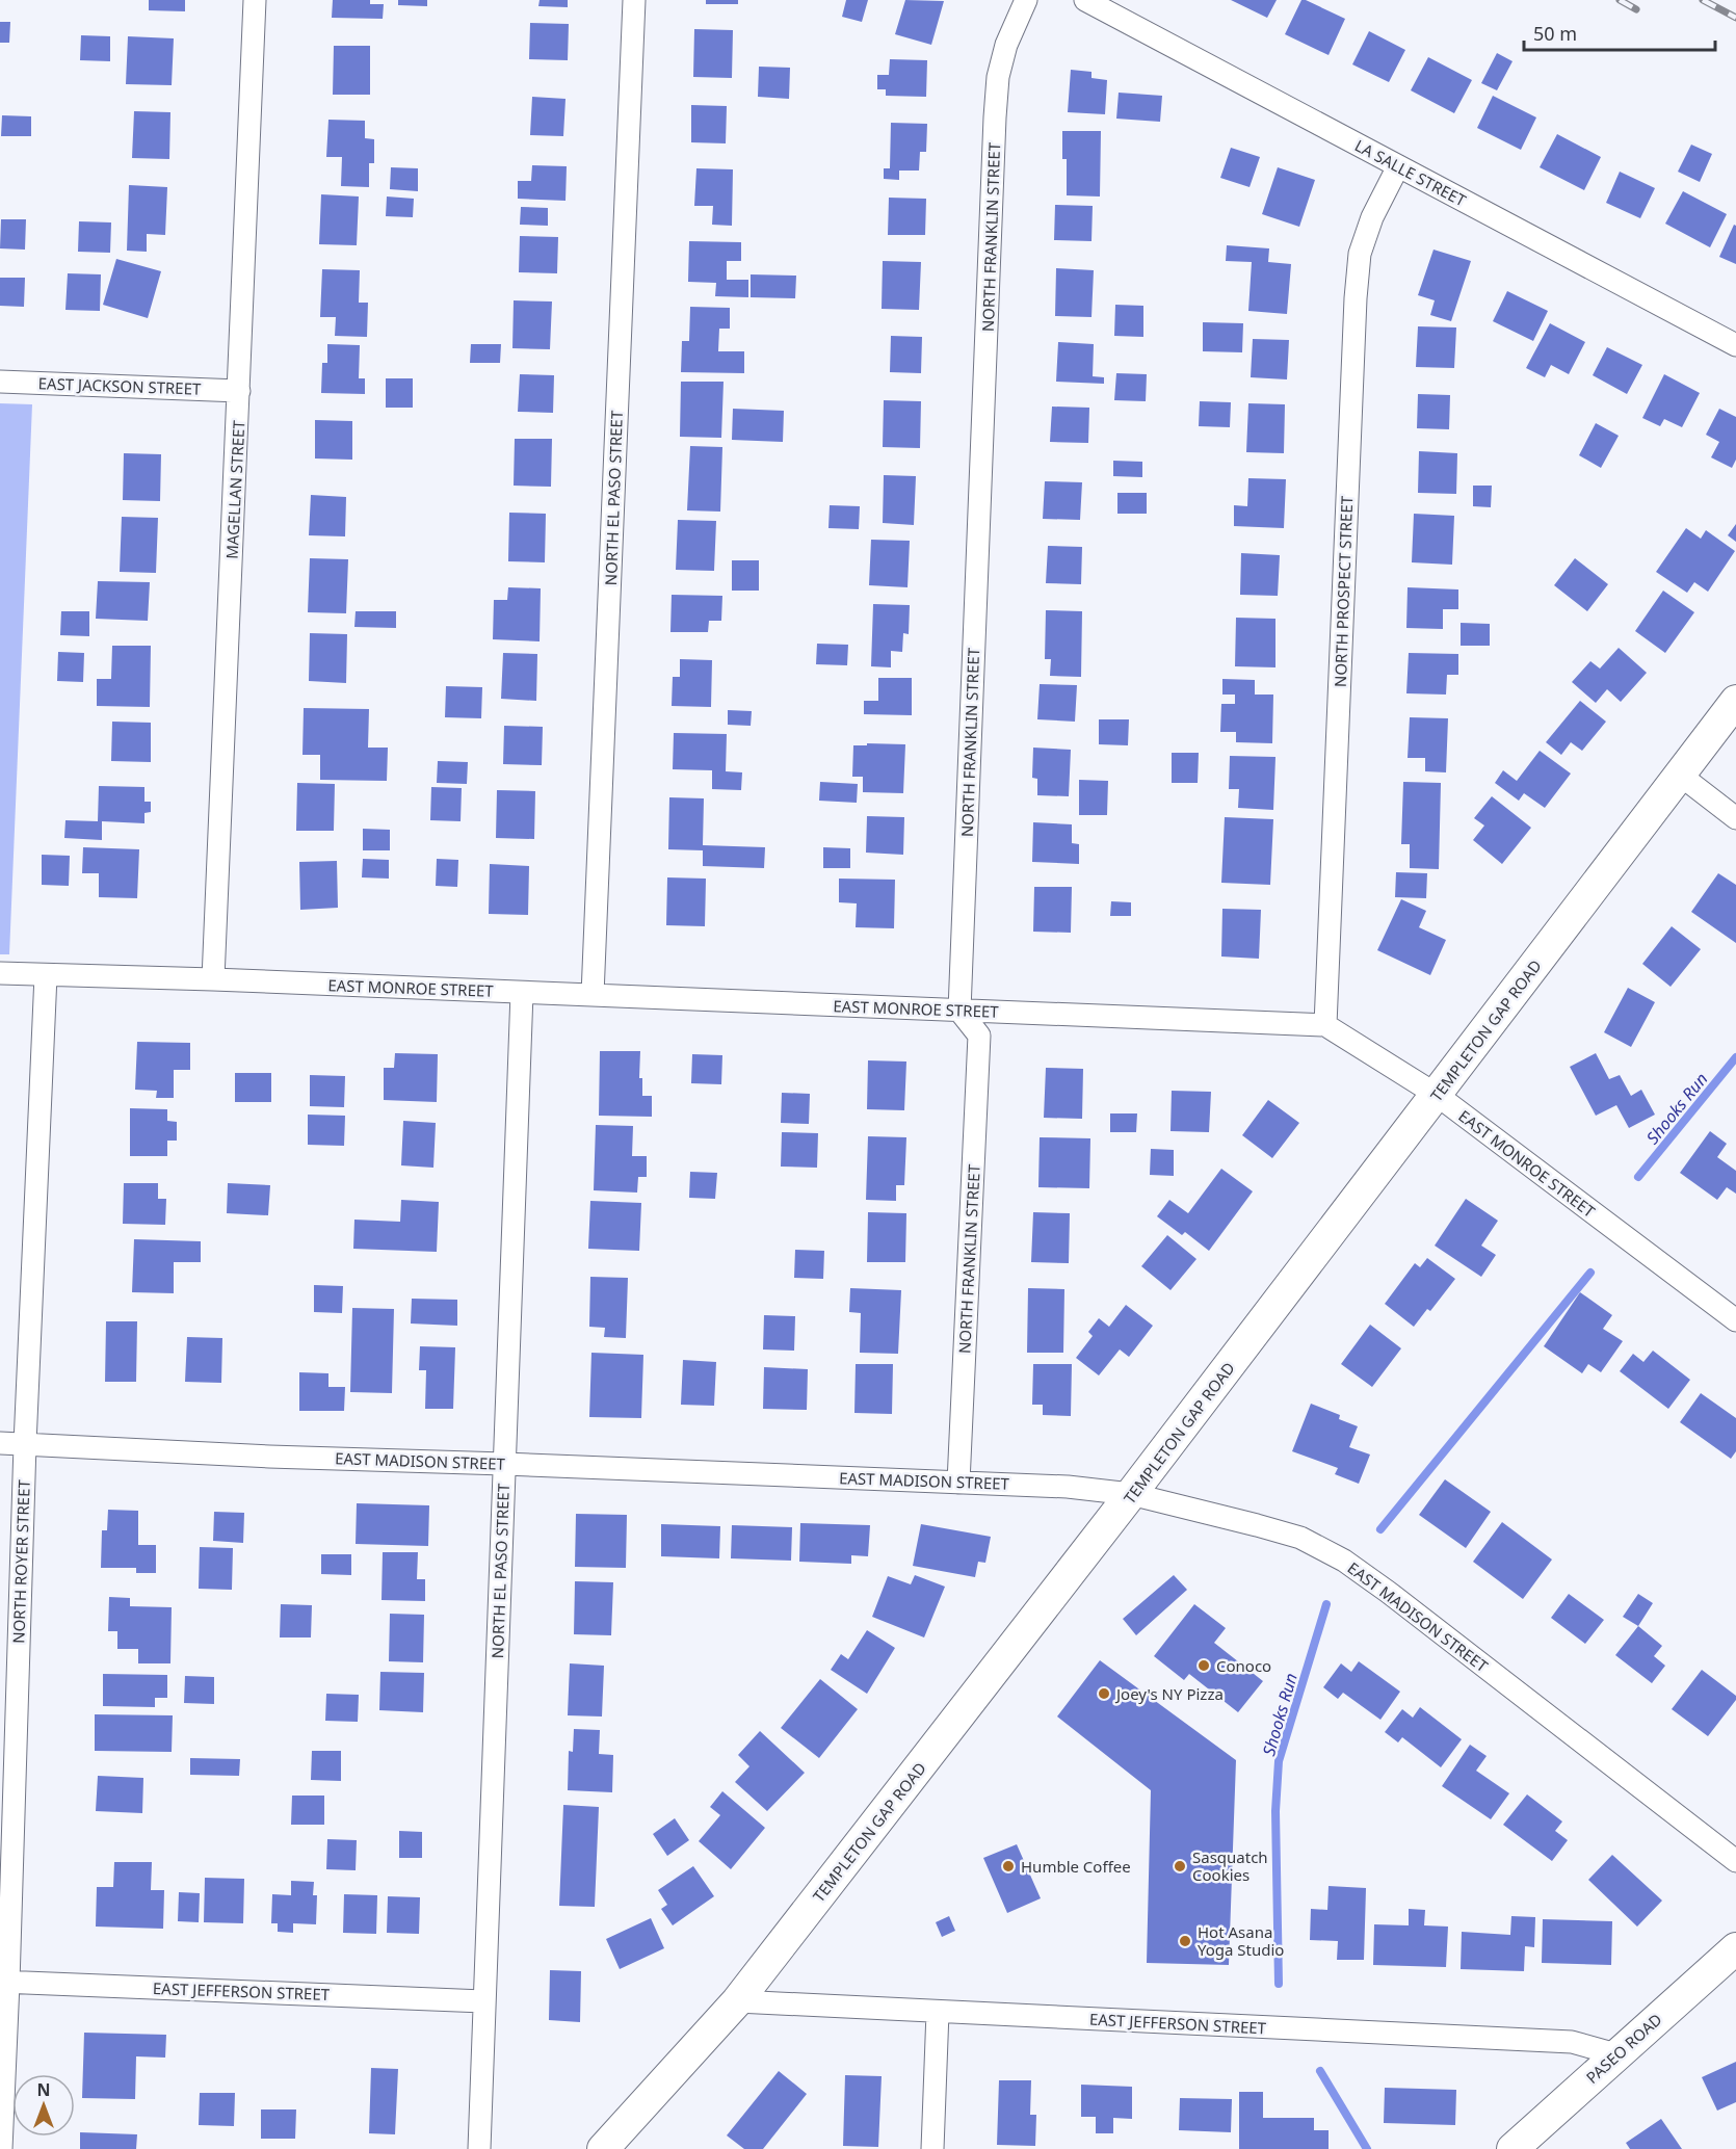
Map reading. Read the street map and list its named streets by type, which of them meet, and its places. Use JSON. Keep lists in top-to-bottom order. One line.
{"streets":{"street":["LA SALLE STREET","NORTH FRANKLIN STREET","EAST JACKSON STREET","MAGELLAN STREET","NORTH EL PASO STREET","NORTH PROSPECT STREET","EAST MONROE STREET","TEMPLETON GAP ROAD","EAST MADISON STREET","NORTH ROYER STREET","EAST JEFFERSON STREET","PASEO ROAD"]},"crossings":[["LA SALLE STREET","NORTH PROSPECT STREET"],["NORTH FRANKLIN STREET","EAST MONROE STREET"],["NORTH FRANKLIN STREET","EAST MADISON STREET"],["EAST JACKSON STREET","MAGELLAN STREET"],["MAGELLAN STREET","EAST MONROE STREET"],["NORTH EL PASO STREET","EAST MONROE STREET"],["NORTH EL PASO STREET","EAST MADISON STREET"],["NORTH EL PASO STREET","EAST JEFFERSON STREET"],["NORTH PROSPECT STREET","EAST MONROE STREET"],["EAST MONROE STREET","TEMPLETON GAP ROAD"],["EAST MONROE STREET","NORTH ROYER STREET"],["TEMPLETON GAP ROAD","EAST MADISON STREET"],["TEMPLETON GAP ROAD","EAST JEFFERSON STREET"],["EAST MADISON STREET","NORTH ROYER STREET"],["NORTH ROYER STREET","EAST JEFFERSON STREET"],["EAST JEFFERSON STREET","PASEO ROAD"]],"water":["Shooks Run"],"places":["Conoco","Joey's NY Pizza","Humble Coffee","Sasquatch Cookies","Hot Asana Yoga Studio"],"scale_bar":"50 m","north":"top"}
